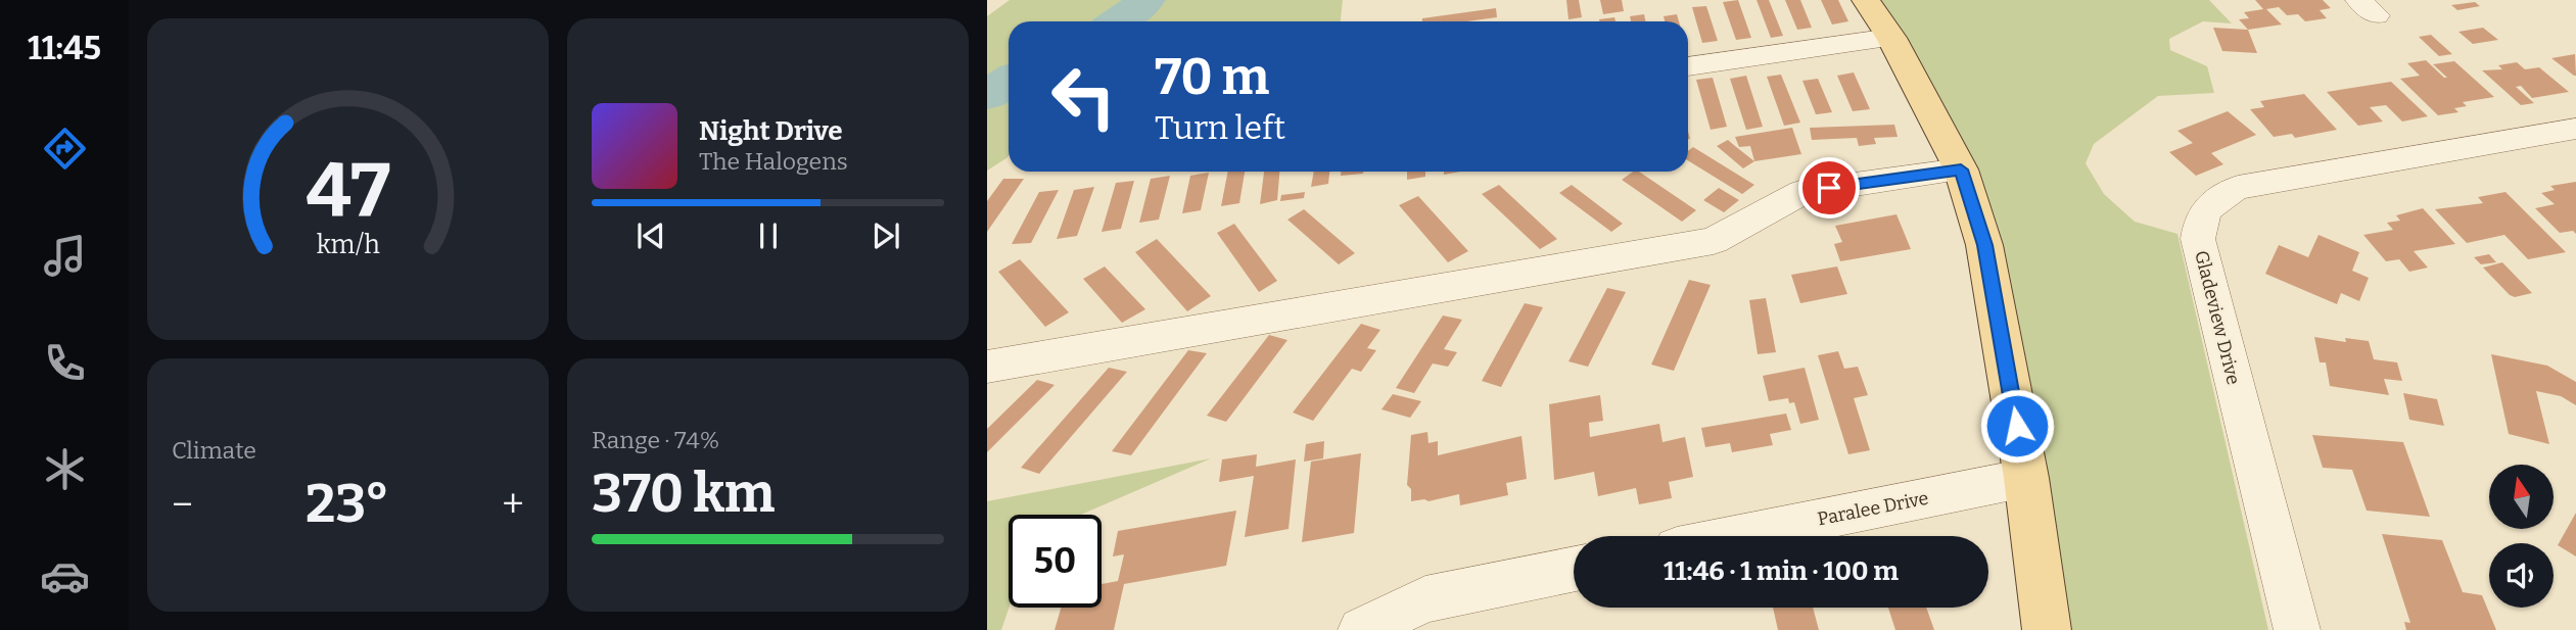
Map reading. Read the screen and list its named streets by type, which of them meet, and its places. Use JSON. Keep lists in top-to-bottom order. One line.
{"streets":{"street":["Gladeview Drive","Paralee Drive"]},"north":"top","page":{"tabs":"11:45","turn":["70 m","Turn left"],"song":["Night Drive","The Halogens"],"tile":["Climate",["Range · 74%","370 km"]],"heat":["−","23°","+"],"limit":"50","trip":"11:46 · 1 min · 100 m","gauge":["47","km/h"]}}
